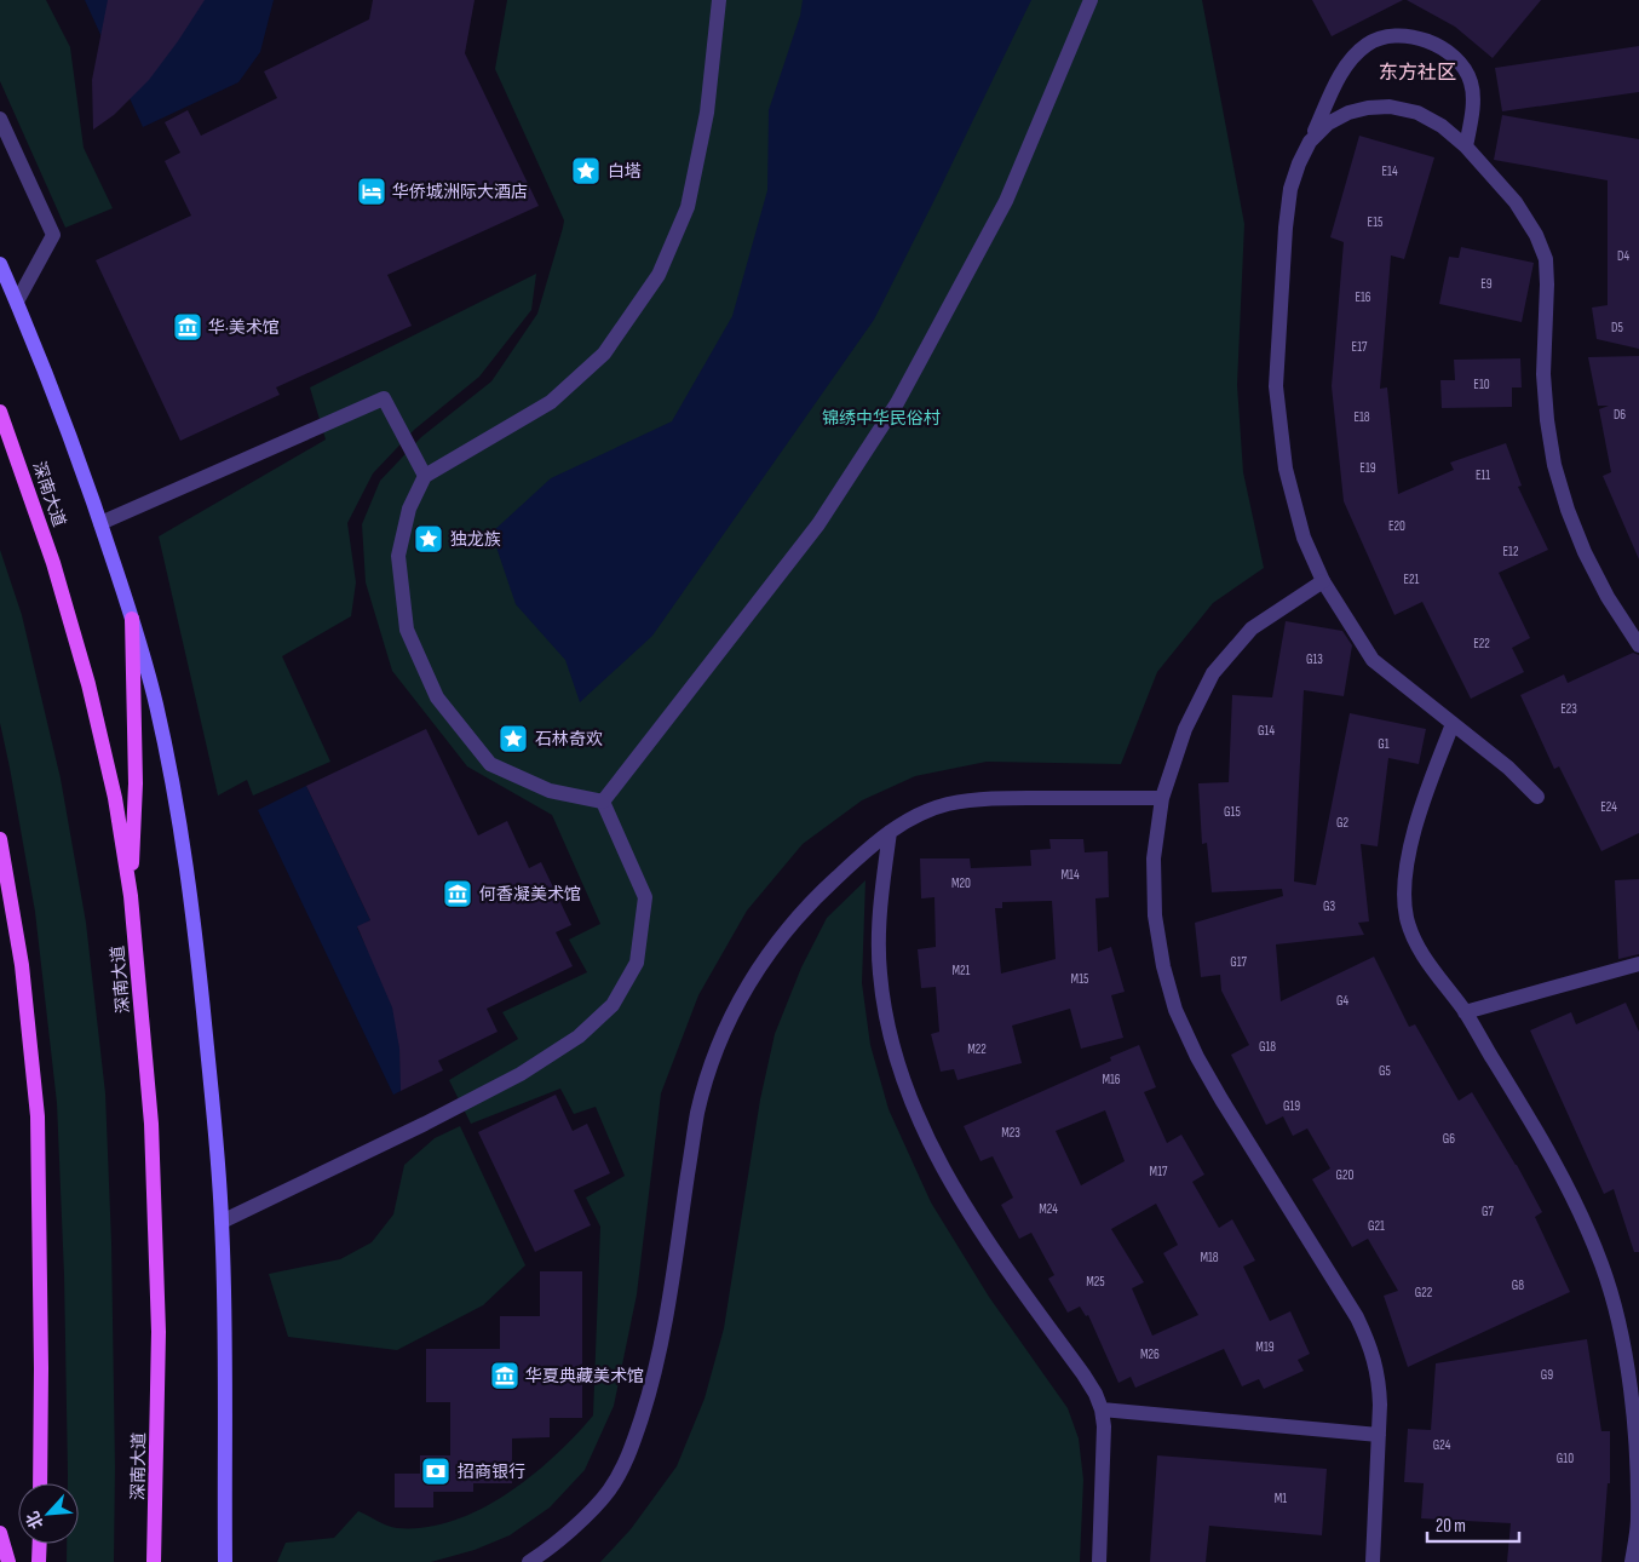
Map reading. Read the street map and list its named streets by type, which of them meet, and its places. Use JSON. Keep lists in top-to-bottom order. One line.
{"streets":{"main road":["深南大道"]},"districts":["东方社区"],"parks":["锦绣中华民俗村"],"places":{"place":["白塔","独龙族","石林奇欢"],"hotel":["华侨城洲际大酒店"],"museum":["华·美术馆","何香凝美术馆","华夏典藏美术馆"],"bank":["招商银行"]},"house_numbers":["E14","E15","D4","E9","E16","D5","E17","E10","D6","E18","E19","E11","E20","E12","E21","E22","G13","E23","G14","G1","E24","G15","G2","M14","M20","G3","G17","M21","M15","G4","G18","M22","G5","M16","G19","M23","G6","M17","G20","M24","G7","G21","M18","M25","G8","G22","M19","M26","G9","G24","G10","M1"],"scale_bar":"20 m","north":"bottom left"}
